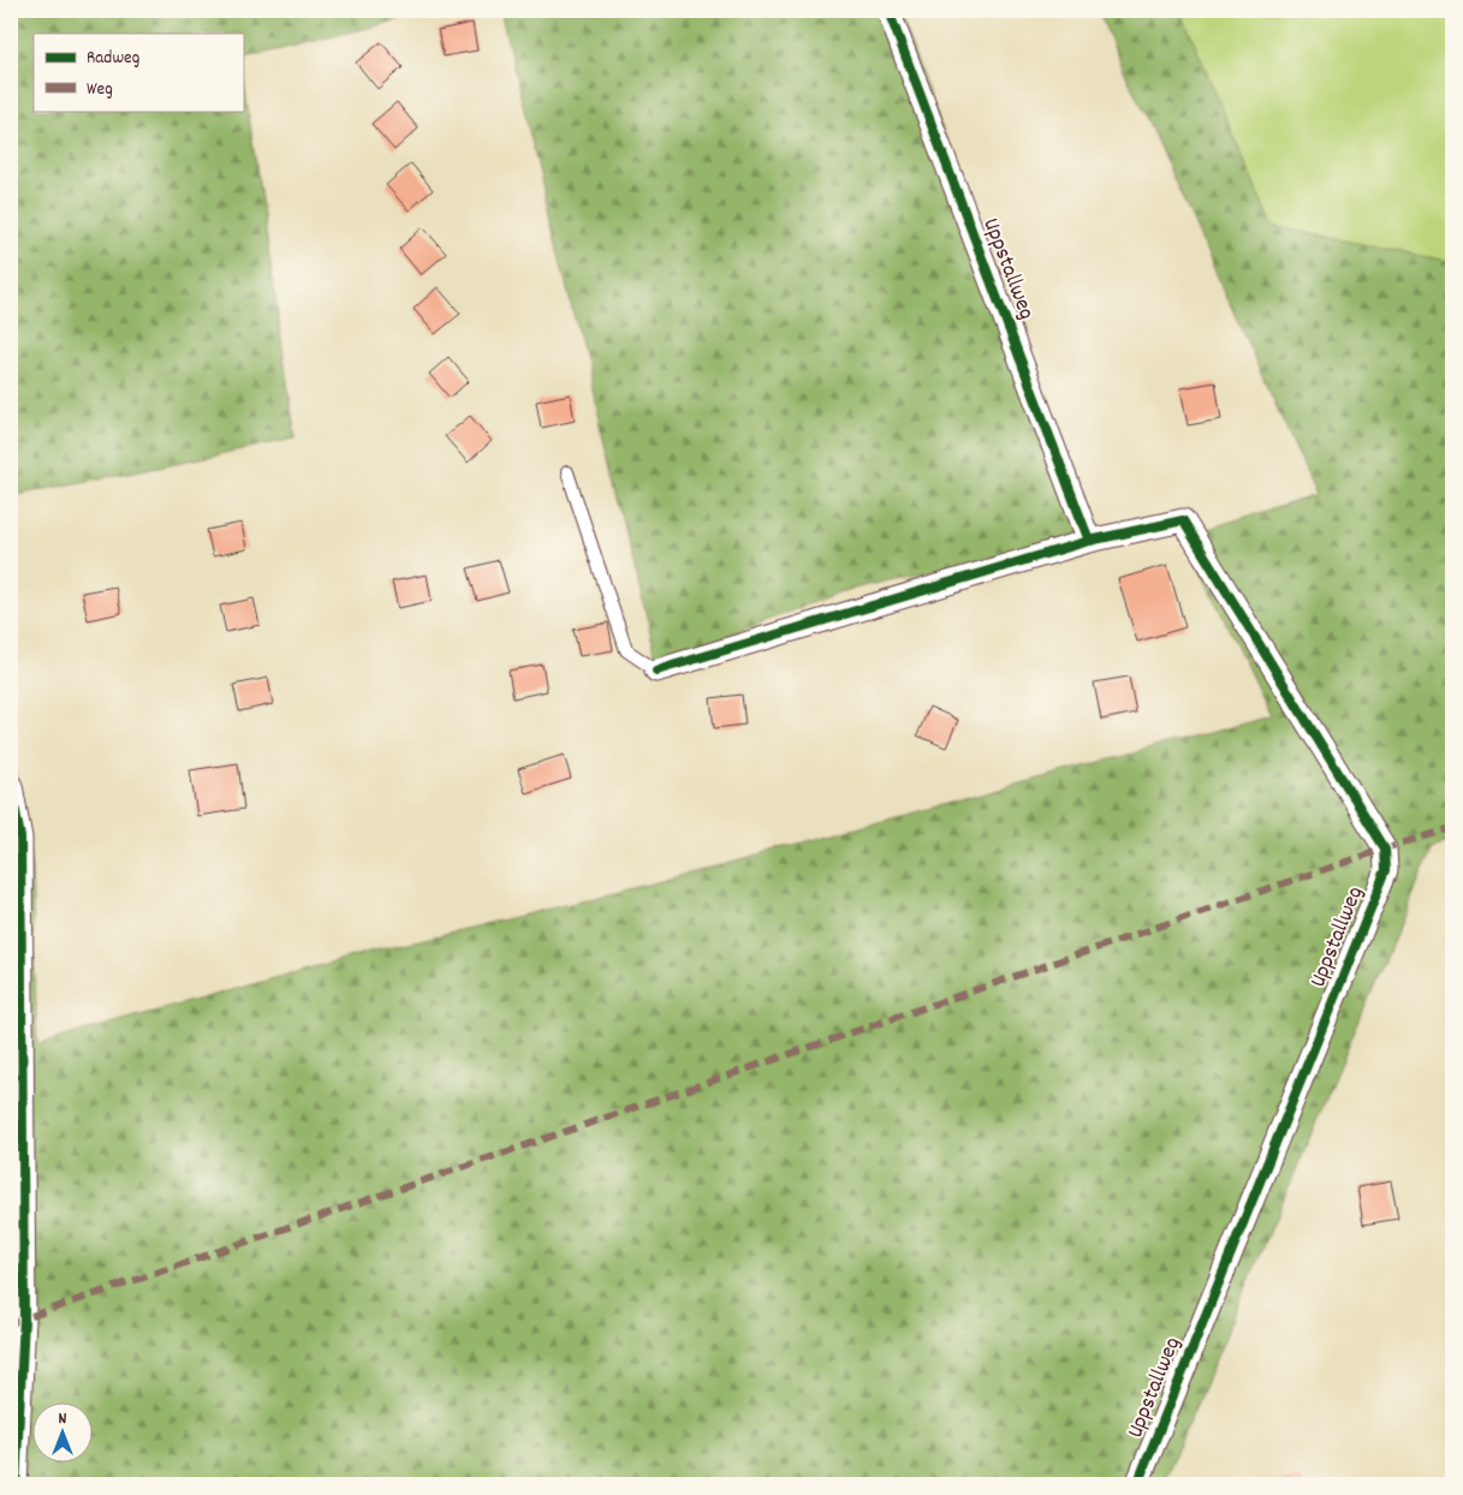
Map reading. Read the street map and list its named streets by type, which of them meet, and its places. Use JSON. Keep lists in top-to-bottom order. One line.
{"streets":{"street":["Uppstallweg"]},"legend":["Radweg","Weg"],"north":"top"}
